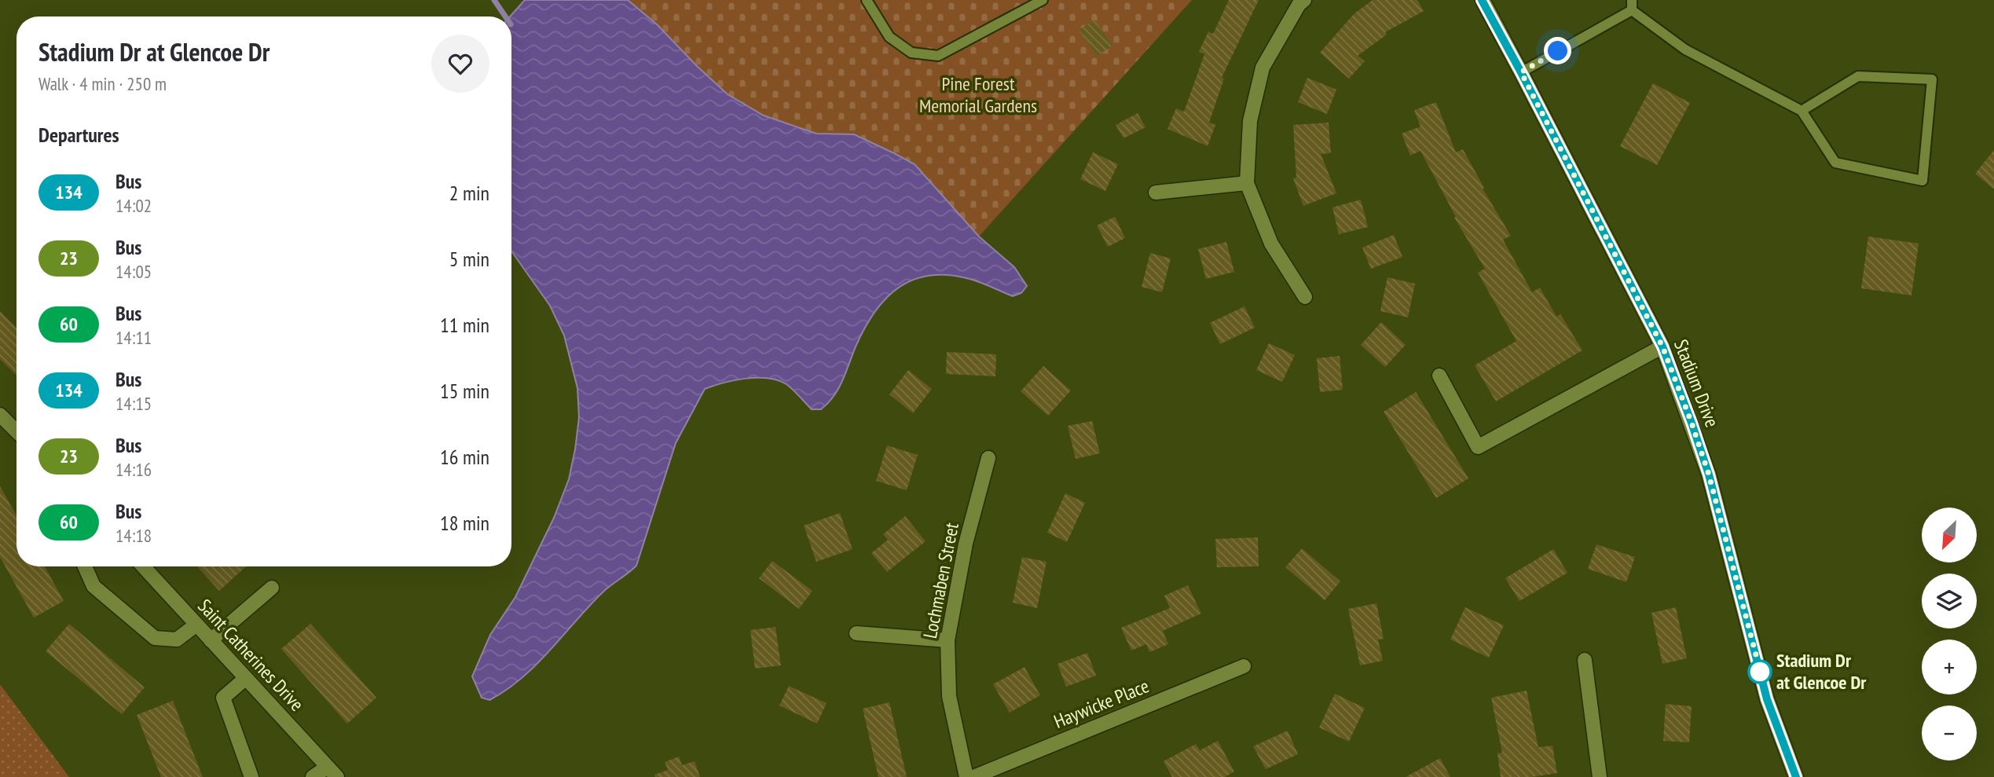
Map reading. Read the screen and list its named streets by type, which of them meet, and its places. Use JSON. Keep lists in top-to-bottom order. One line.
{"streets":{"street":["Stadium Drive","Lochmaben Street","Saint Catherines Drive","Haywicke Place"]},"parks":["Pine Forest Memorial Gardens"],"places":["Stadium Dr at Glencoe Dr"],"lines":["bus line 134"],"north":"bottom left","page":{"heading":[["Stadium Dr at Glencoe Dr","Walk · 4 min · 250 m"],"Departures"],"list":[{"mark":"134","name":"Bus","note":"14:02","value":"2 min"},{"mark":"23","name":"Bus","note":"14:05","value":"5 min"},{"mark":"60","name":"Bus","note":"14:11","value":"11 min"},{"mark":"134","name":"Bus","note":"14:15","value":"15 min"},{"mark":"23","name":"Bus","note":"14:16","value":"16 min"},{"mark":"60","name":"Bus","note":"14:18","value":"18 min"}],"map_buttons":["+","−"]}}
